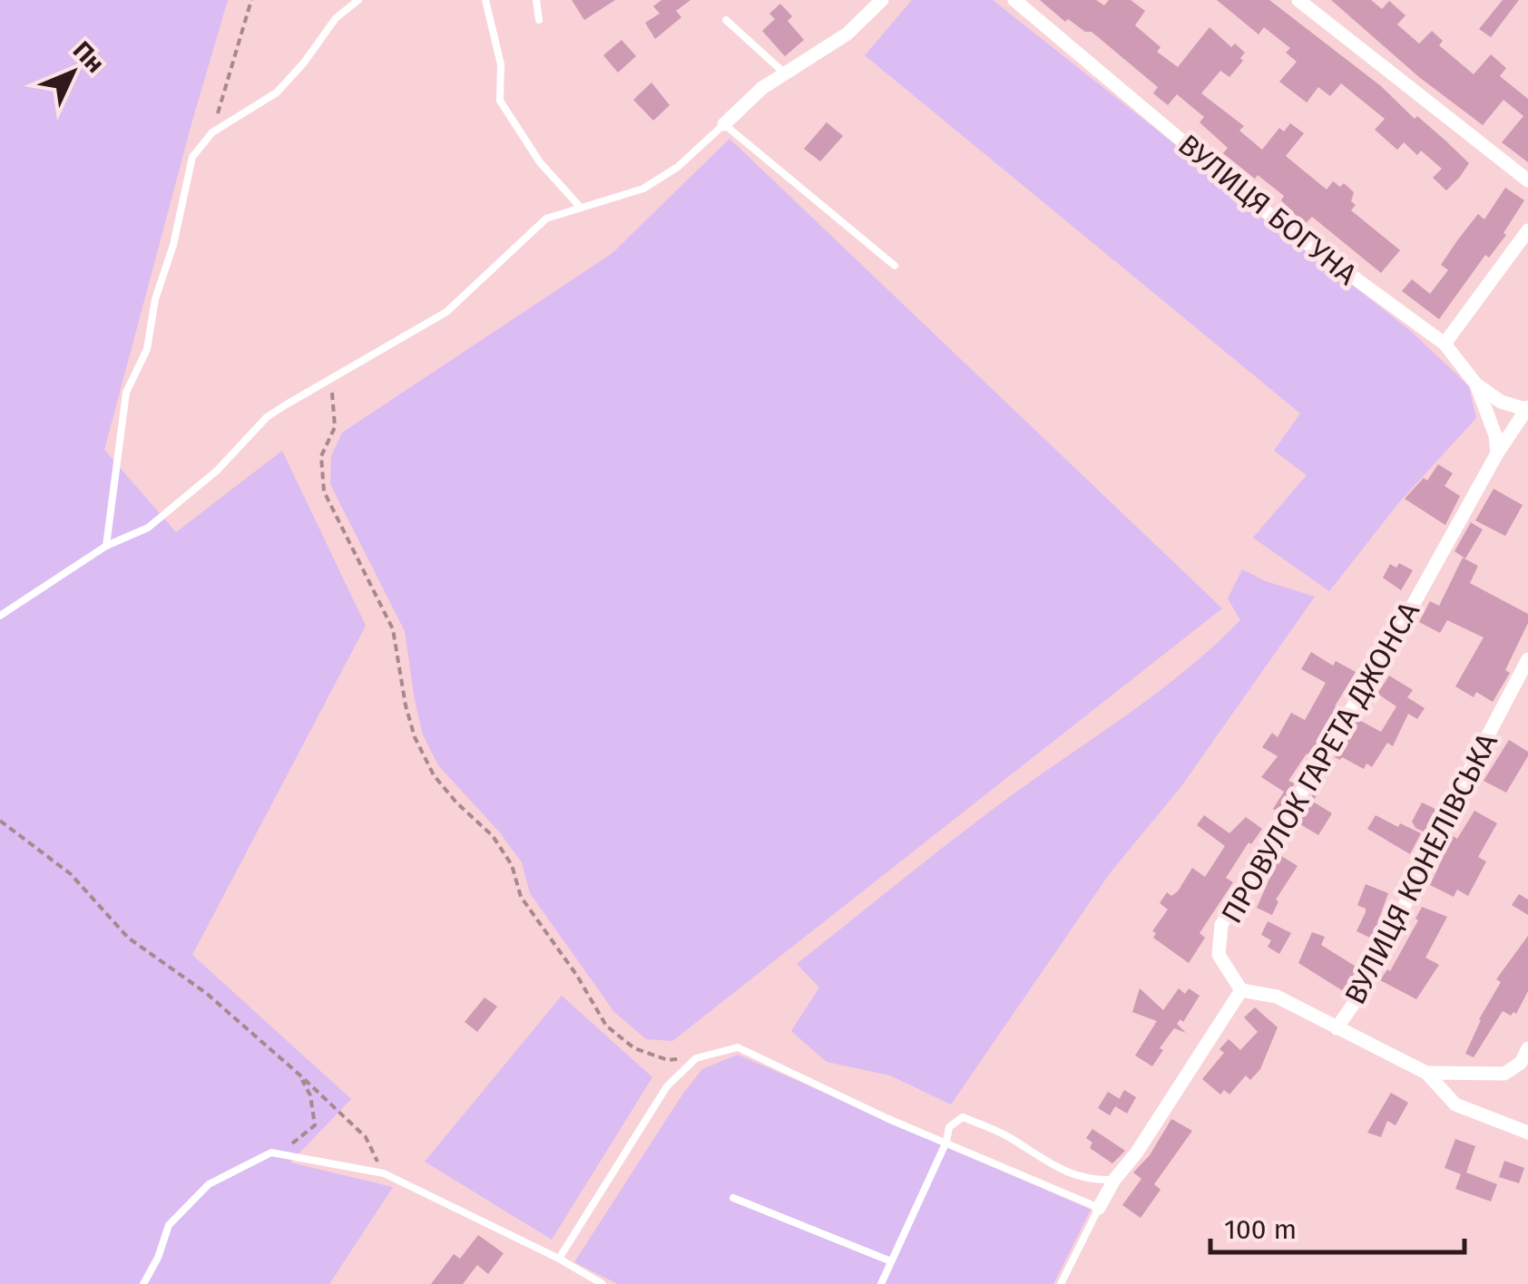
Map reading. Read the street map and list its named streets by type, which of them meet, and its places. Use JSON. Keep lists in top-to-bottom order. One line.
{"streets":{"street":["ВУЛИЦЯ БОГУНА","ПРОВУЛОК ГАРЕТА ДЖОНСА","ВУЛИЦЯ КОНЕЛІВСЬКА"]},"crossings":[["ВУЛИЦЯ БОГУНА","ПРОВУЛОК ГАРЕТА ДЖОНСА"]],"scale_bar":"100 m","north":"top right"}
